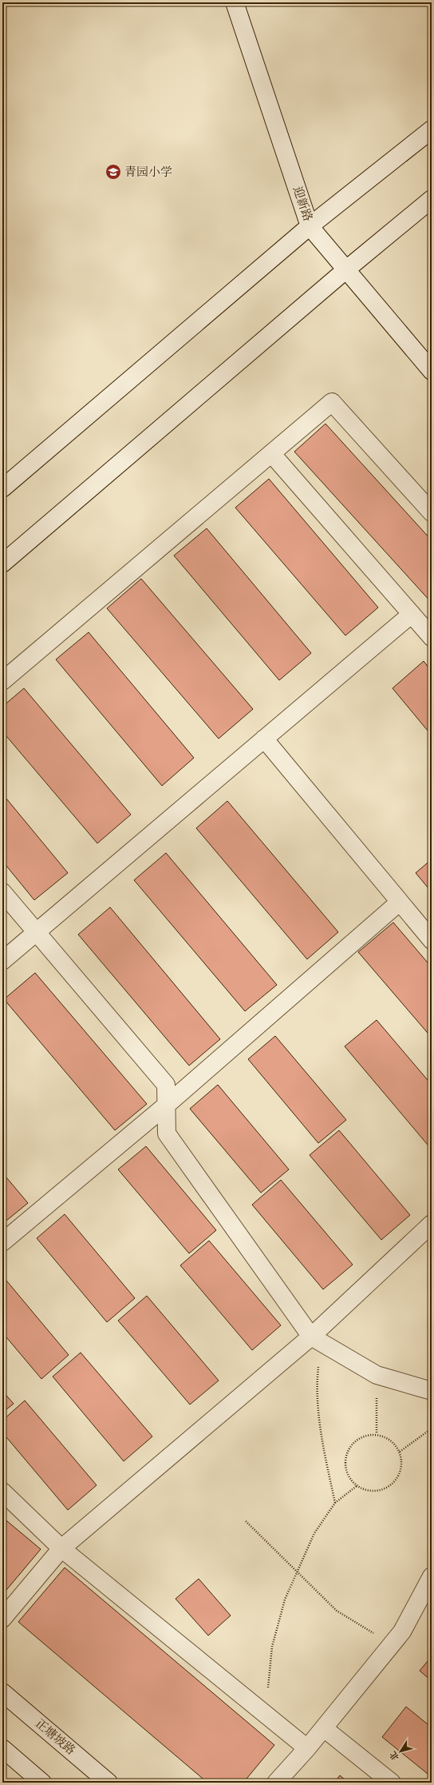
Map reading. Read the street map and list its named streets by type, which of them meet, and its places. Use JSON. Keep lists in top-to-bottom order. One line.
{"streets":{"street":["迎新路","正塘坡路"]},"places":{"school or university":["青园小学"]},"north":"bottom left"}
